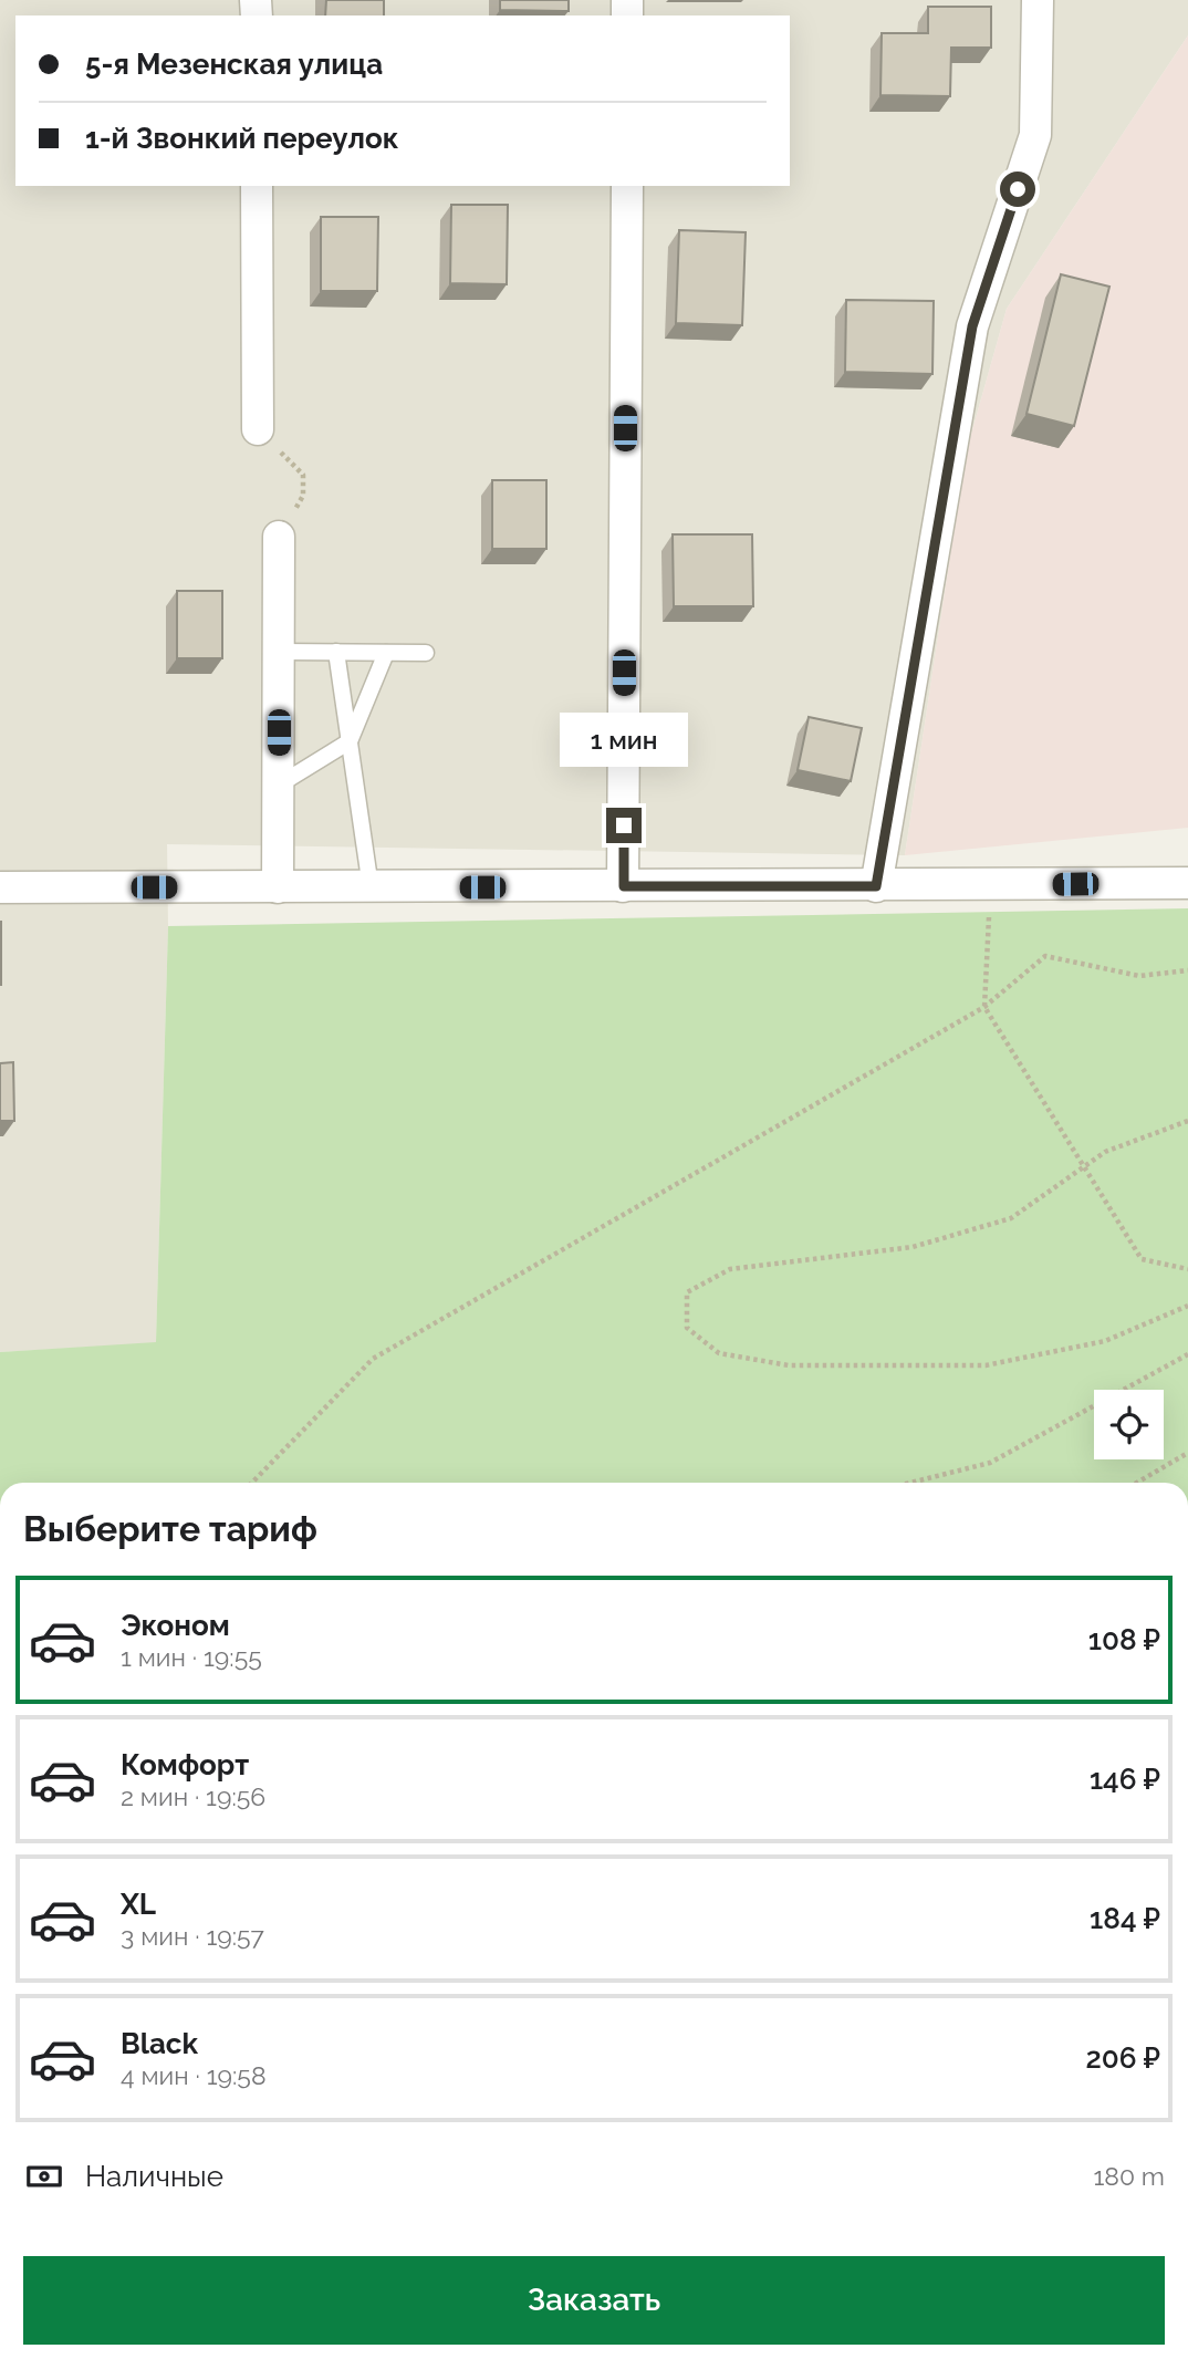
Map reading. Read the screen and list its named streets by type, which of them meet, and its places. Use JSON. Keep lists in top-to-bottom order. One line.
{"page":{"banner":["5-я Мезенская улица","1-й Звонкий переулок"],"bubble":"1 мин","heading":"Выберите тариф","list":[{"name":"Эконом","note":"1 мин · 19:55","value":"108 ₽"},{"name":"Комфорт","note":"2 мин · 19:56","value":"146 ₽"},{"name":"XL","note":"3 мин · 19:57","value":"184 ₽"},{"name":"Black","note":"4 мин · 19:58","value":"206 ₽"}],"pay":["Наличные","180 m"],"buttons":"Заказать"}}
